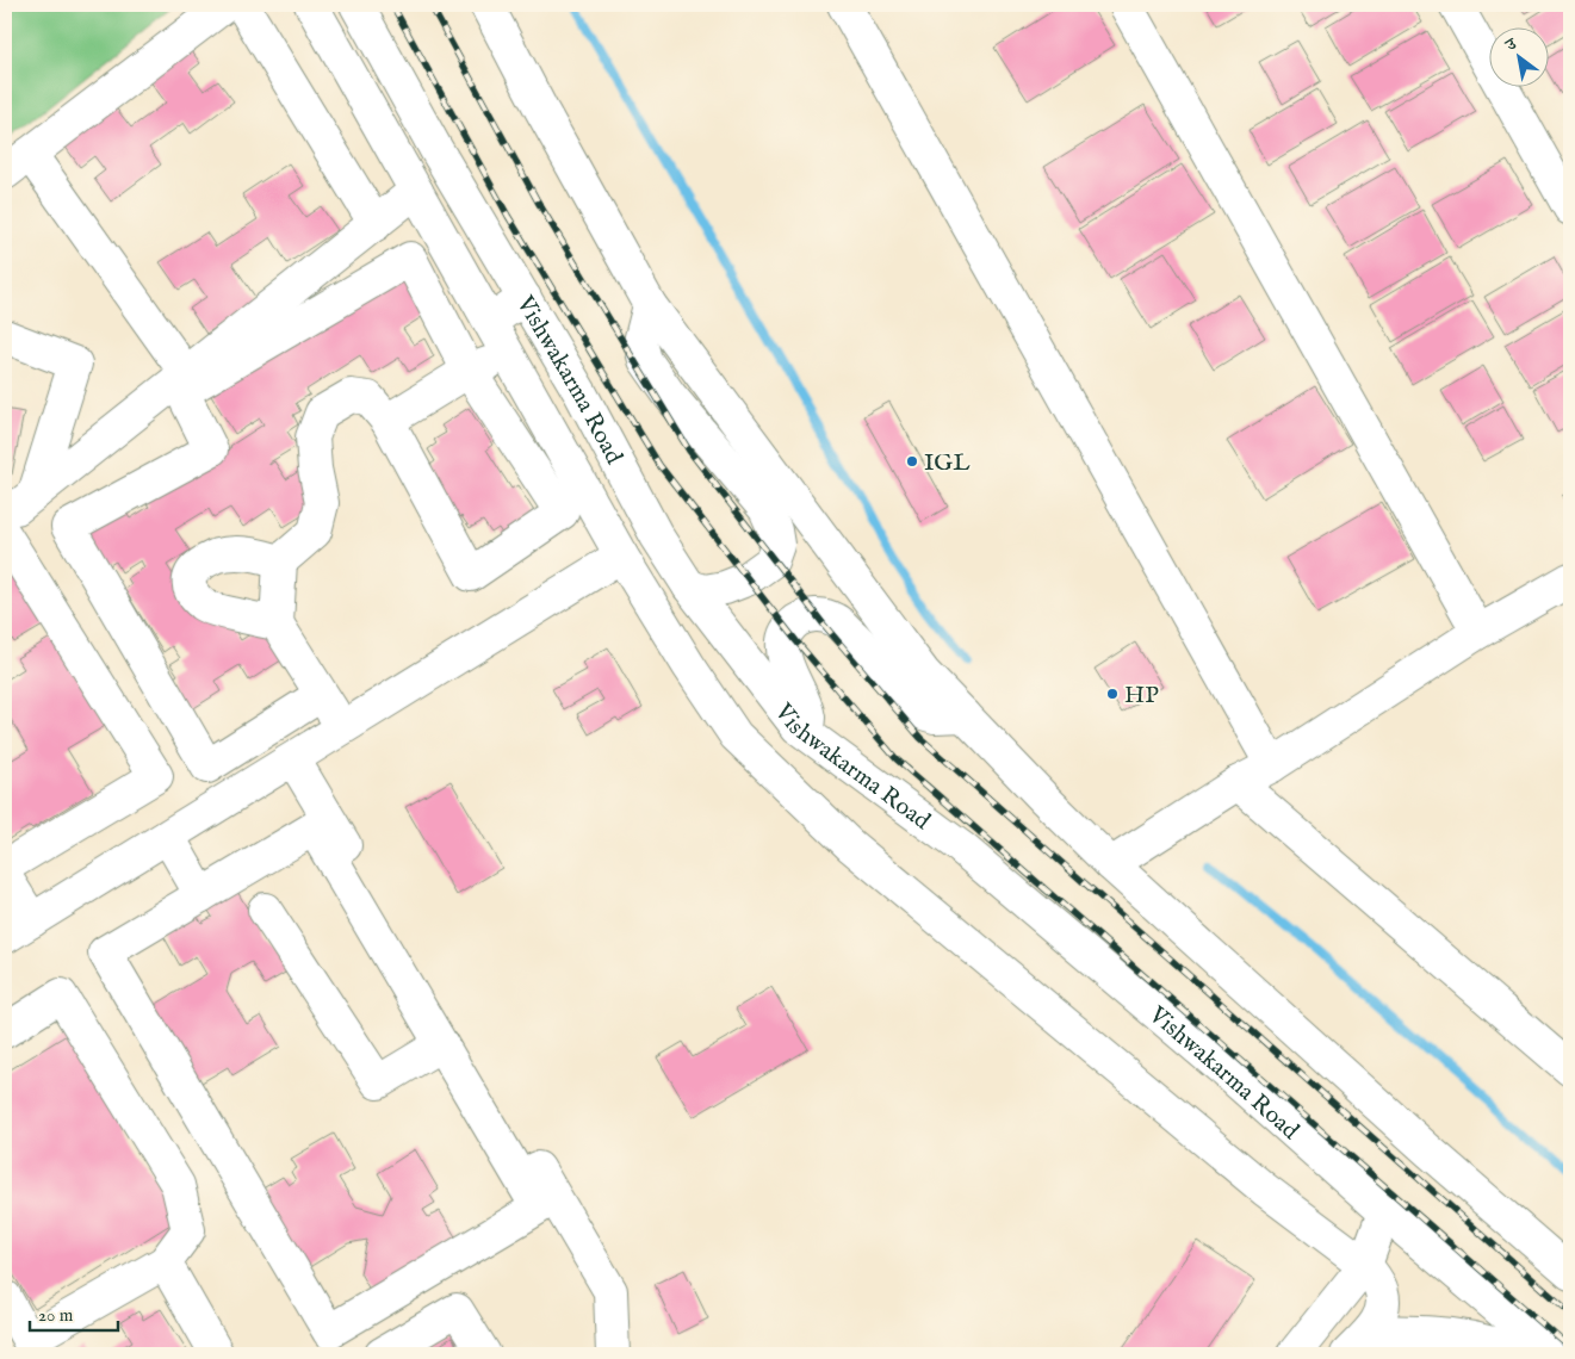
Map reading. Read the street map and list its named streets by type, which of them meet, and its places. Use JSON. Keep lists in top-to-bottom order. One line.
{"streets":{"street":["Vishwakarma Road"]},"places":["IGL","HP"],"scale_bar":"20 m","north":"top left"}
